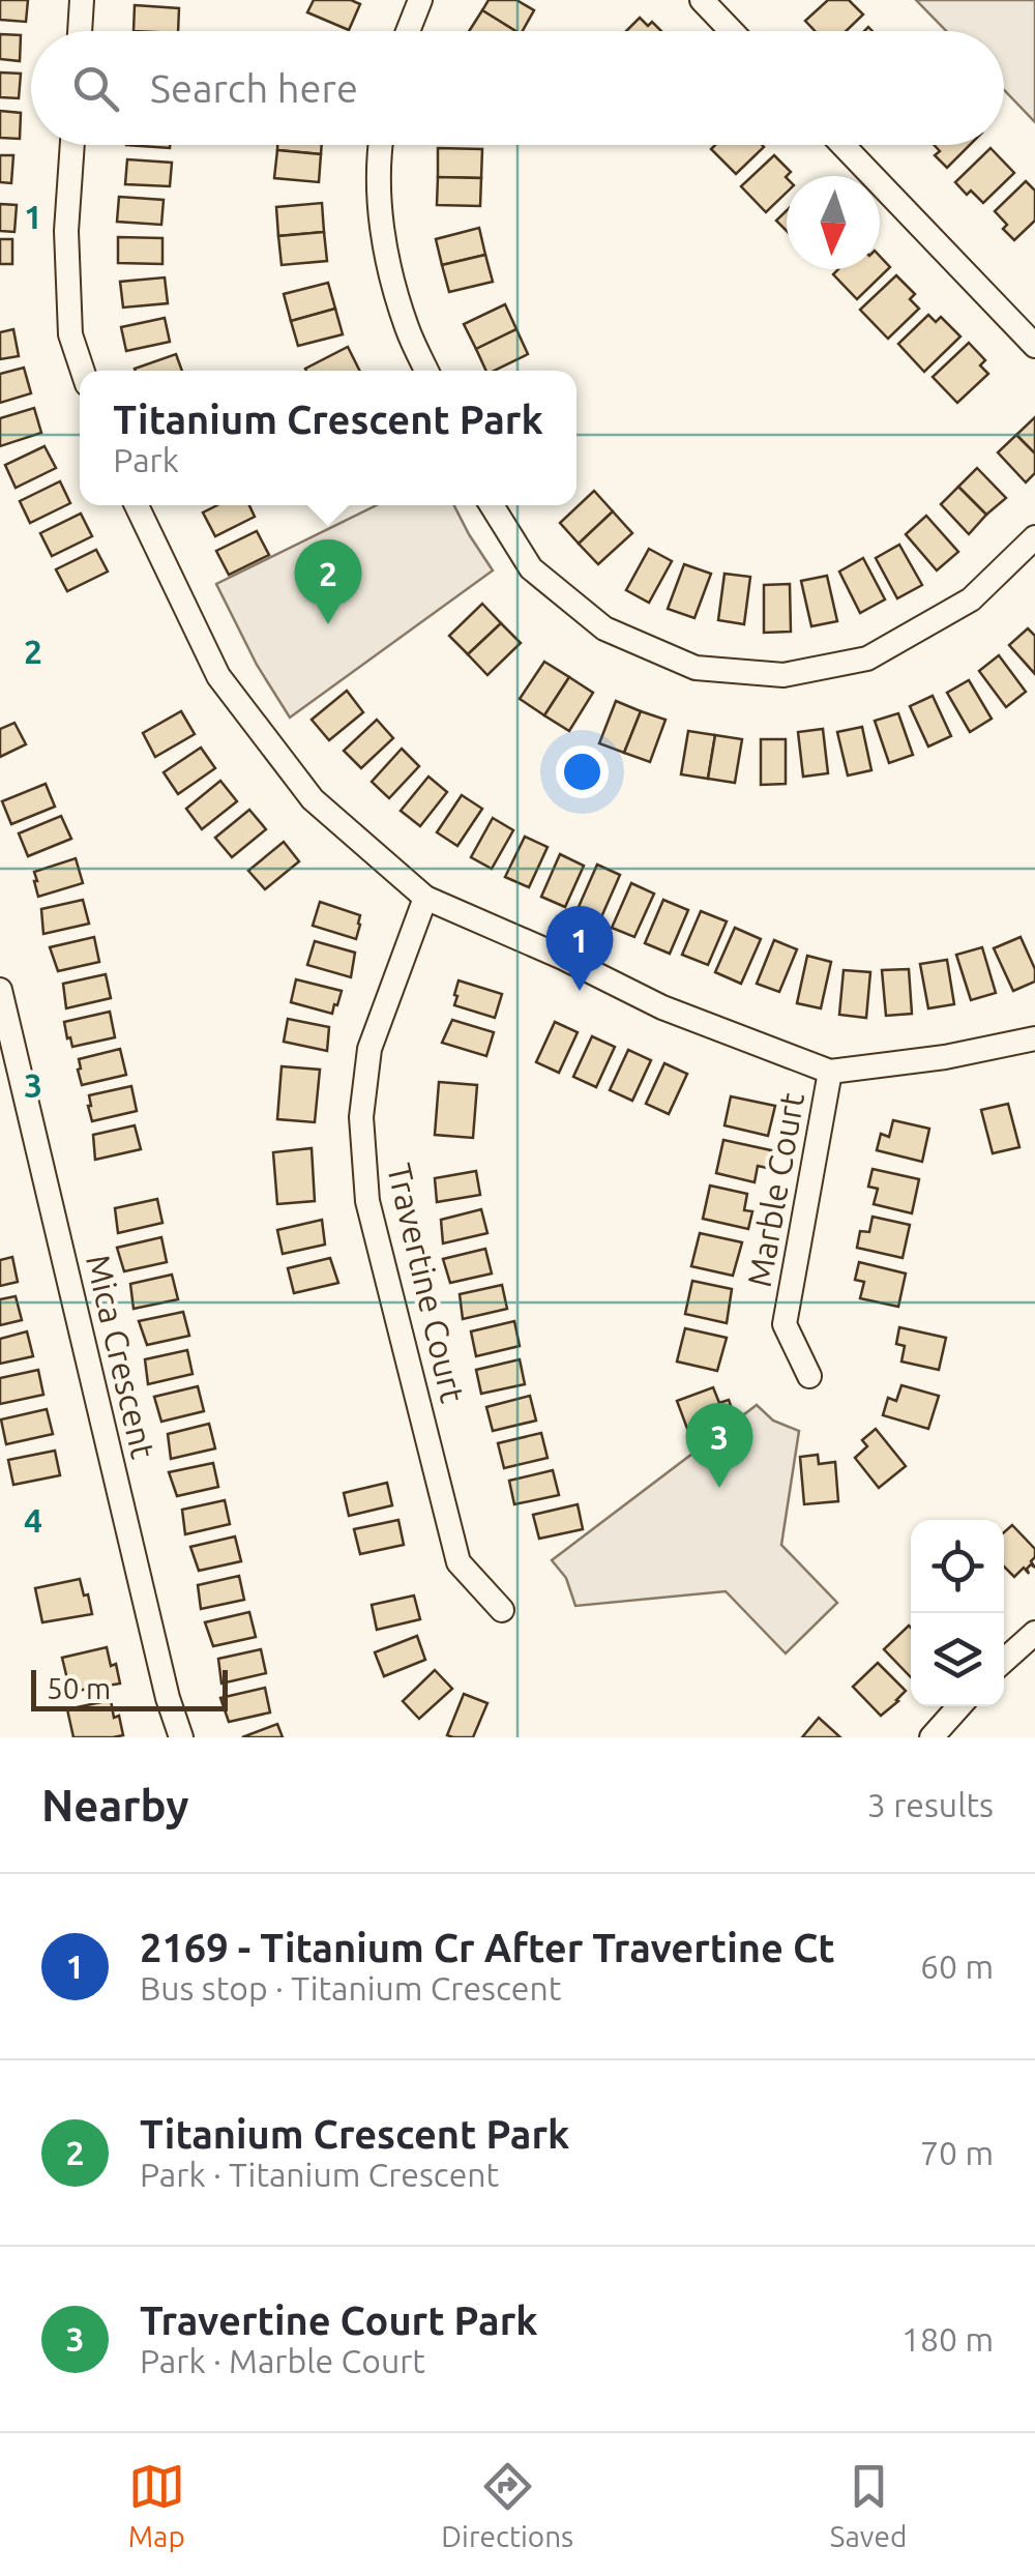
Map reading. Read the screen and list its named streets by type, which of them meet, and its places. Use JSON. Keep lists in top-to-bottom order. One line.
{"streets":{"street":["Marble Court","Travertine Court","Mica Crescent"]},"scale_bar":"50 m","north":"bottom","page":{"search":"Search here","popup":["Titanium Crescent Park","Park"],"pins":["2","1","3"],"scale":"50 m","heading":["Nearby","3 results"],"list":[{"mark":"1","name":"2169 - Titanium Cr After Travertine Ct","note":"Bus stop · Titanium Crescent","value":"60 m"},{"mark":"2","name":"Titanium Crescent Park","note":"Park · Titanium Crescent","value":"70 m"},{"mark":"3","name":"Travertine Court Park","note":"Park · Marble Court","value":"180 m"}],"nav":["Map","Directions","Saved"]},"grid":{"rows":["1","2","3","4"]}}
